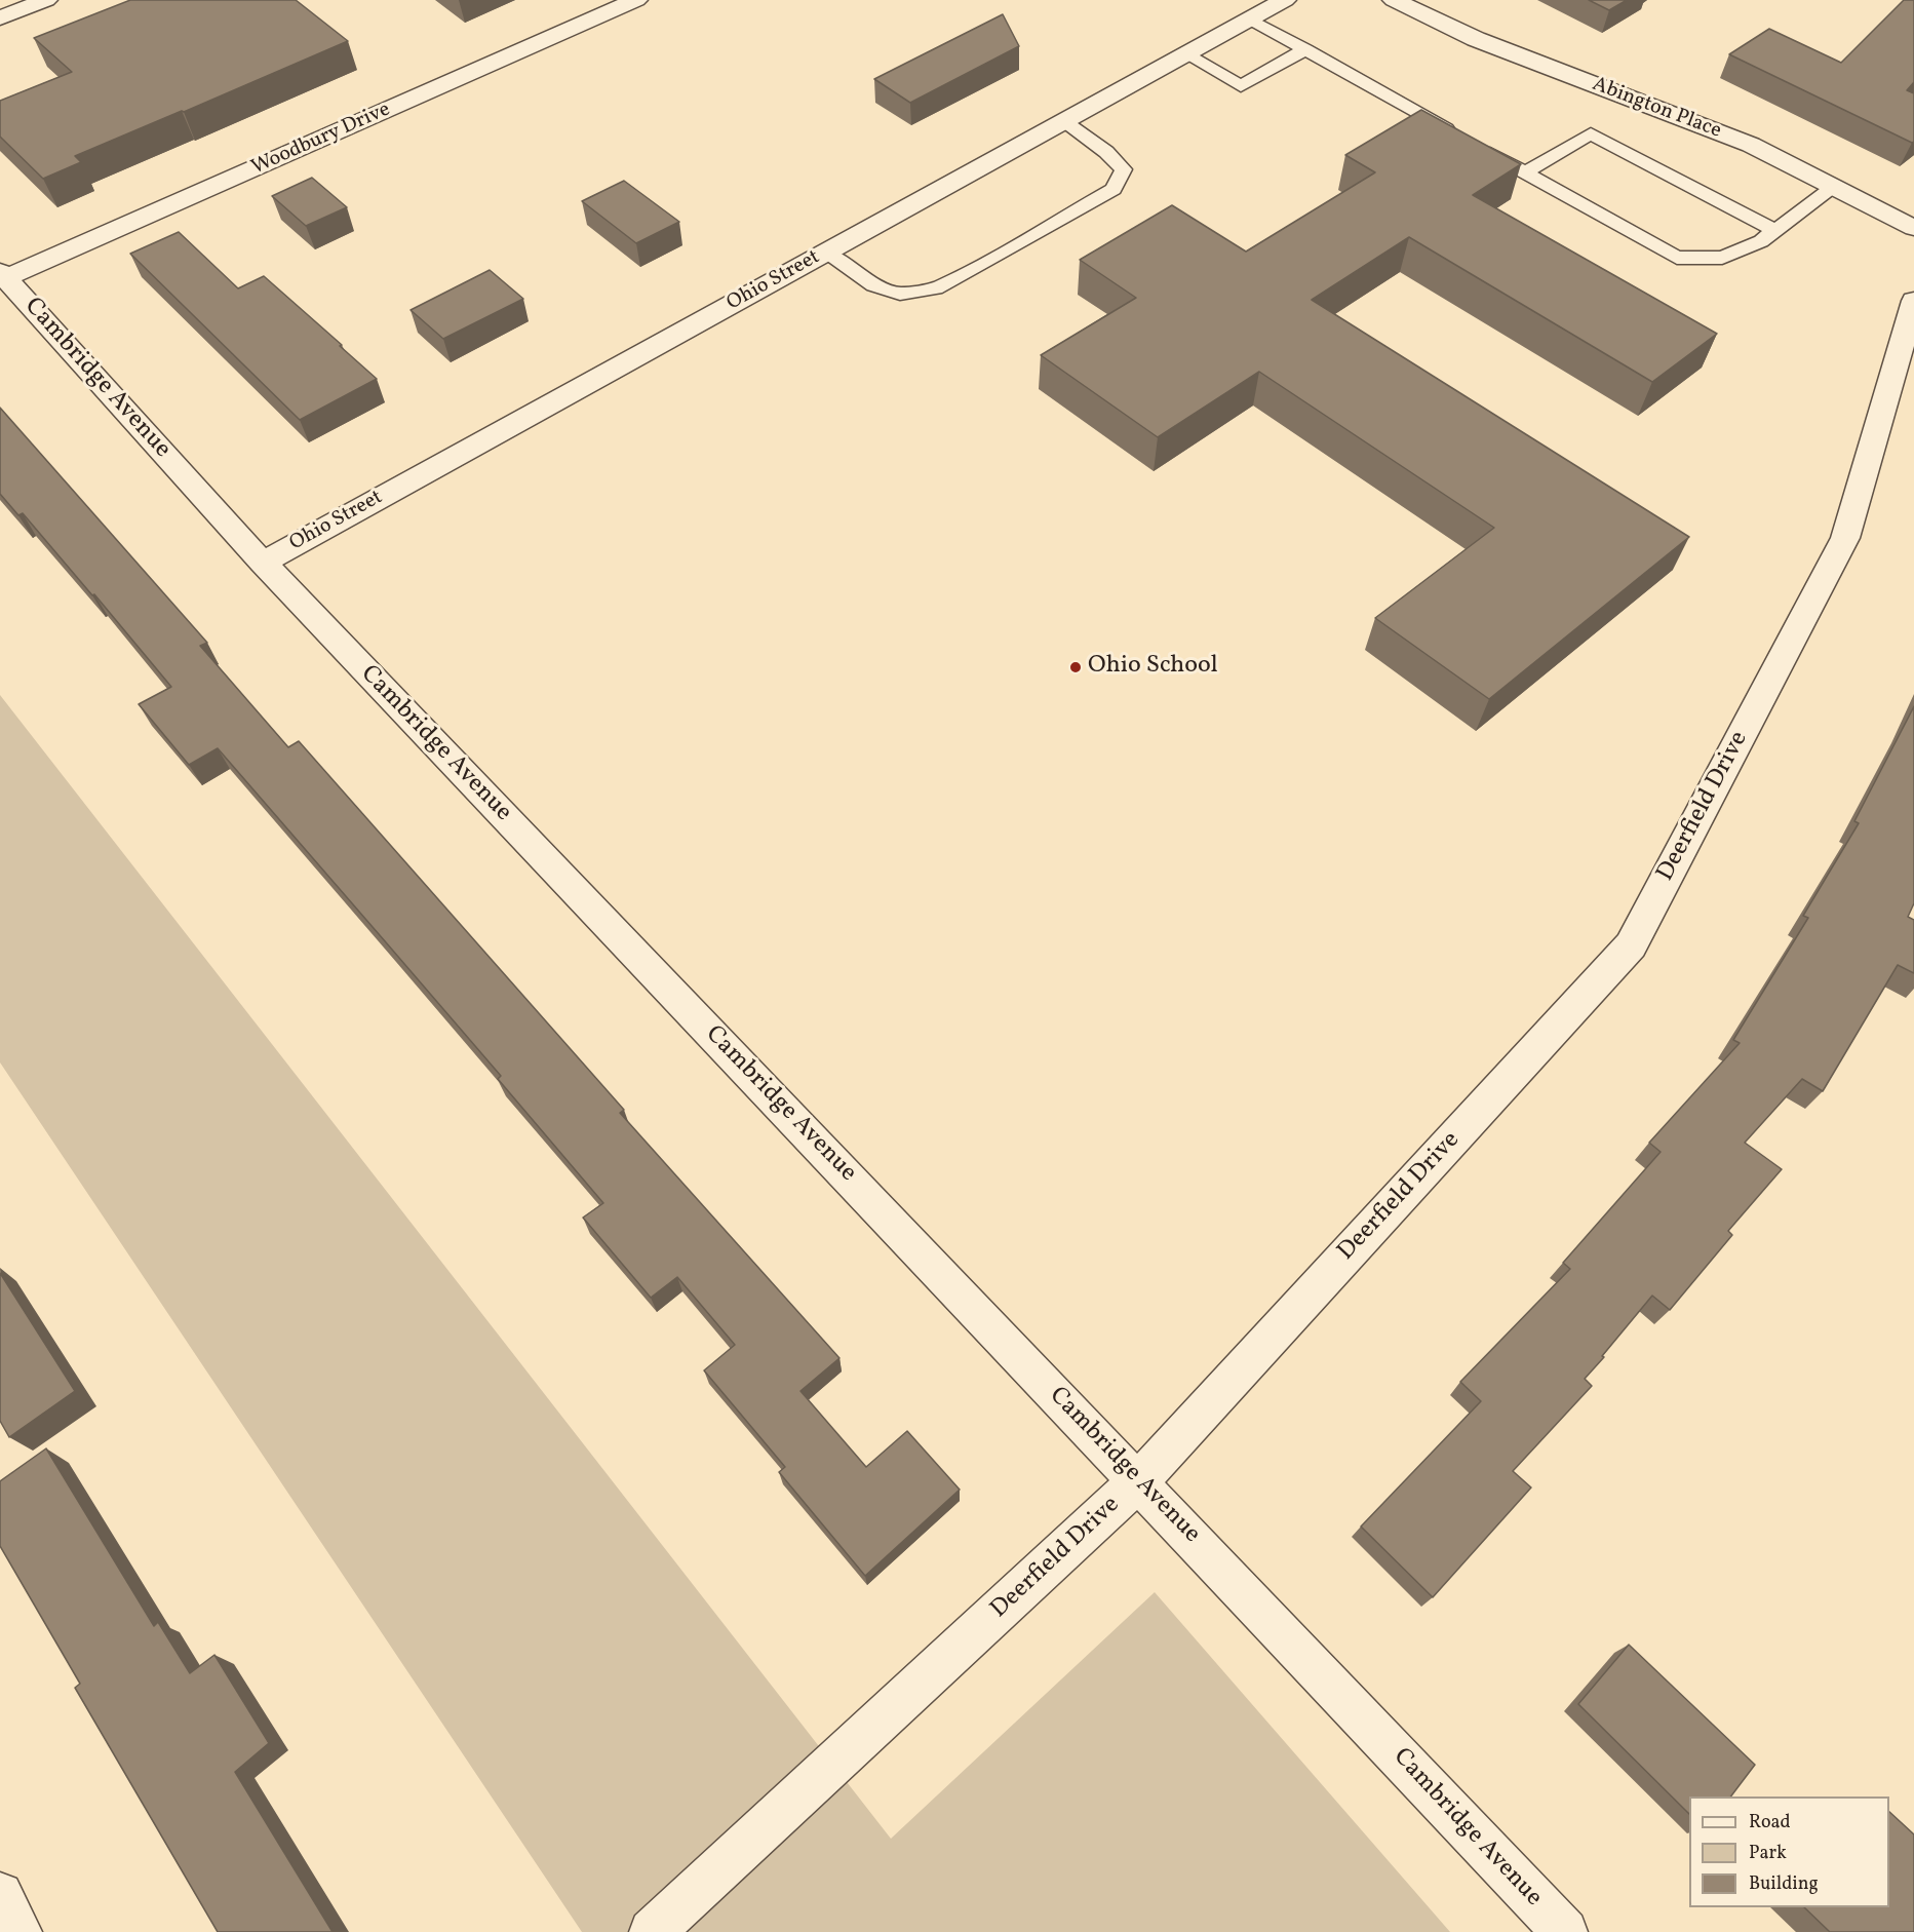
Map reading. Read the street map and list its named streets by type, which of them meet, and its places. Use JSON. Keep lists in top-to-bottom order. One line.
{"streets":{"street":["Abington Place","Woodbury Drive","Ohio Street","Cambridge Avenue","Deerfield Drive"]},"crossings":[["Woodbury Drive","Cambridge Avenue"],["Ohio Street","Cambridge Avenue"],["Cambridge Avenue","Deerfield Drive"]],"places":["Ohio School"],"legend":["Road","Park","Building"]}
